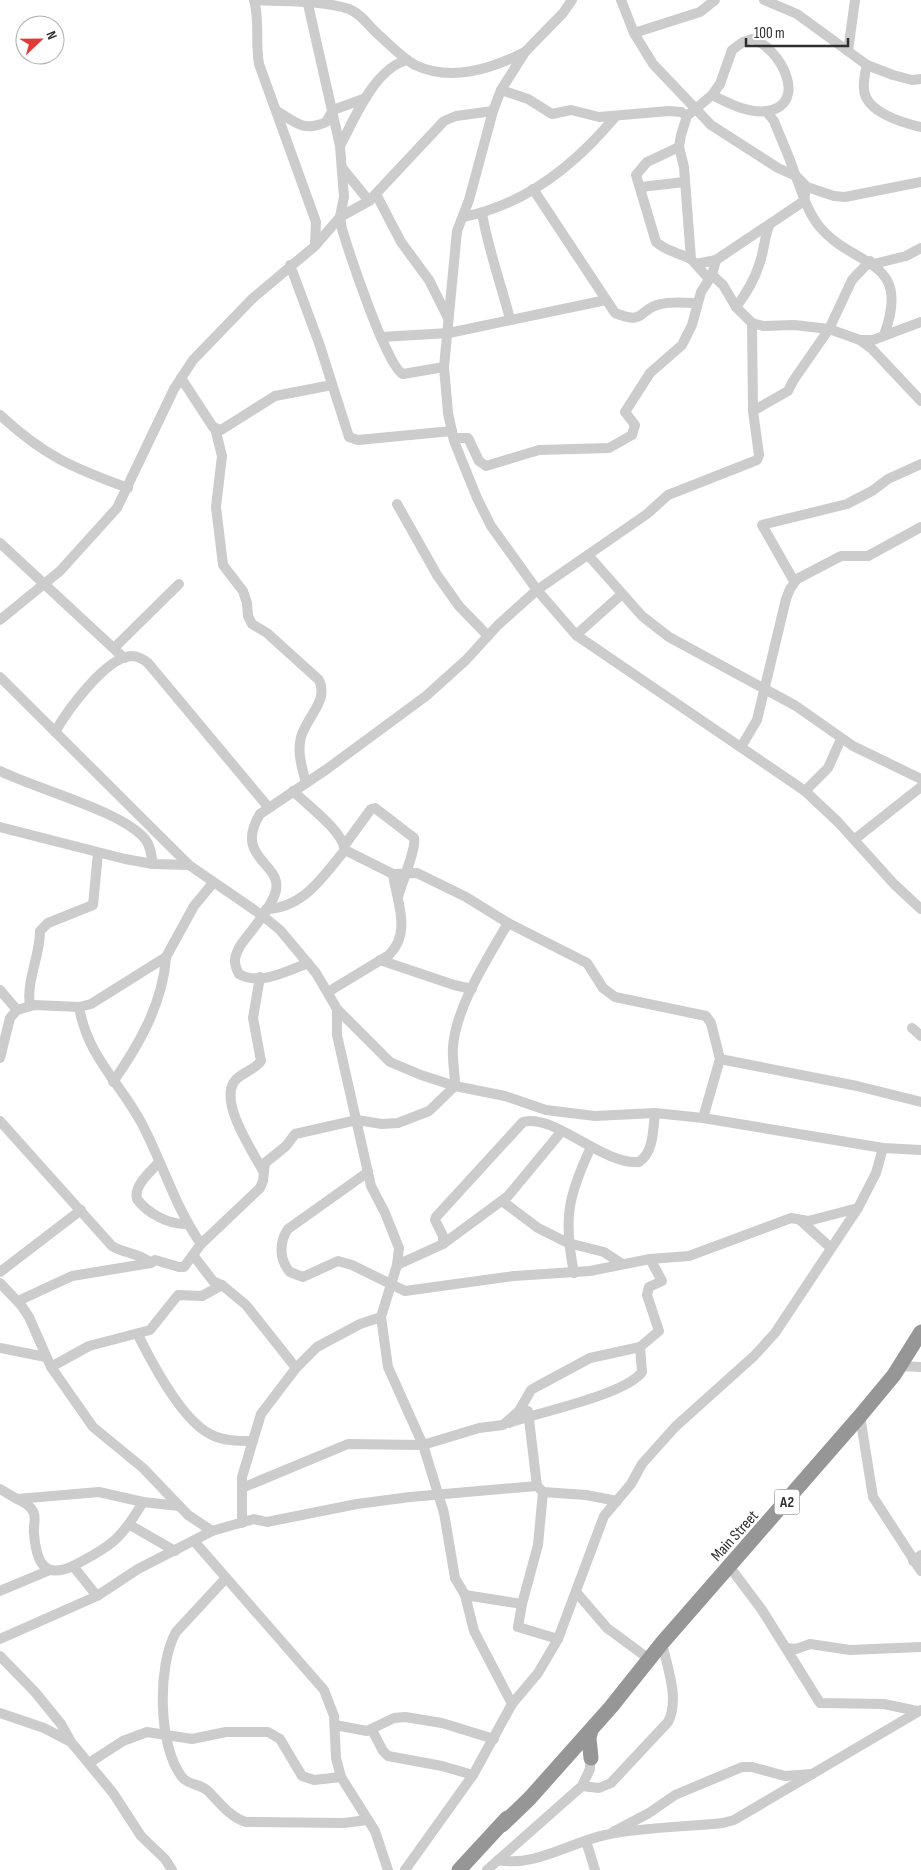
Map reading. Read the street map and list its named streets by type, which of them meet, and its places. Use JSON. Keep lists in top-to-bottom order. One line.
{"streets":{"highway":["A2","Main Street"]},"crossings":[["A2","Main Street"]],"scale_bar":"100 m","north":"right"}
